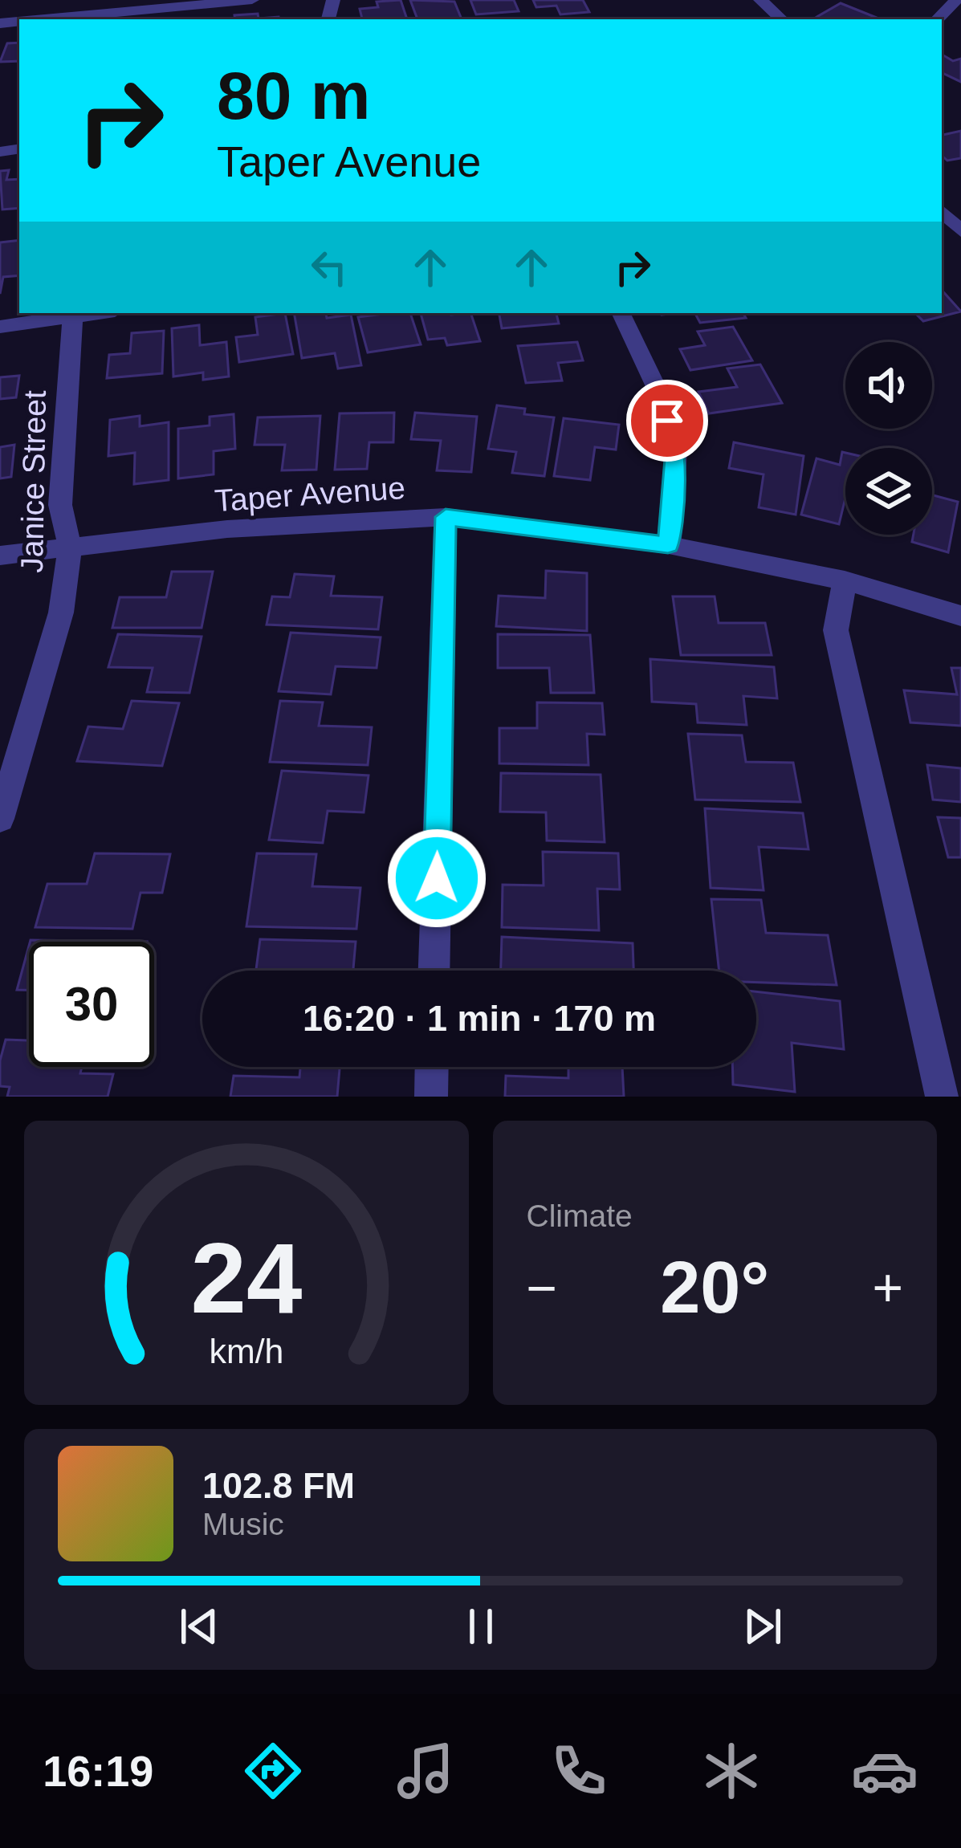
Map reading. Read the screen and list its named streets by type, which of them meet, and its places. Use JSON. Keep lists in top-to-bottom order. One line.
{"streets":{"street":["Janice Street","Taper Avenue"]},"crossings":[["Janice Street","Taper Avenue"]],"page":{"turn":["80 m","Taper Avenue"],"limit":"30","trip":"16:20 · 1 min · 170 m","tile":"Climate","heat":["−","20°","+"],"song":["102.8 FM","Music"],"tabs":"16:19","gauge":["24","km/h"]}}
